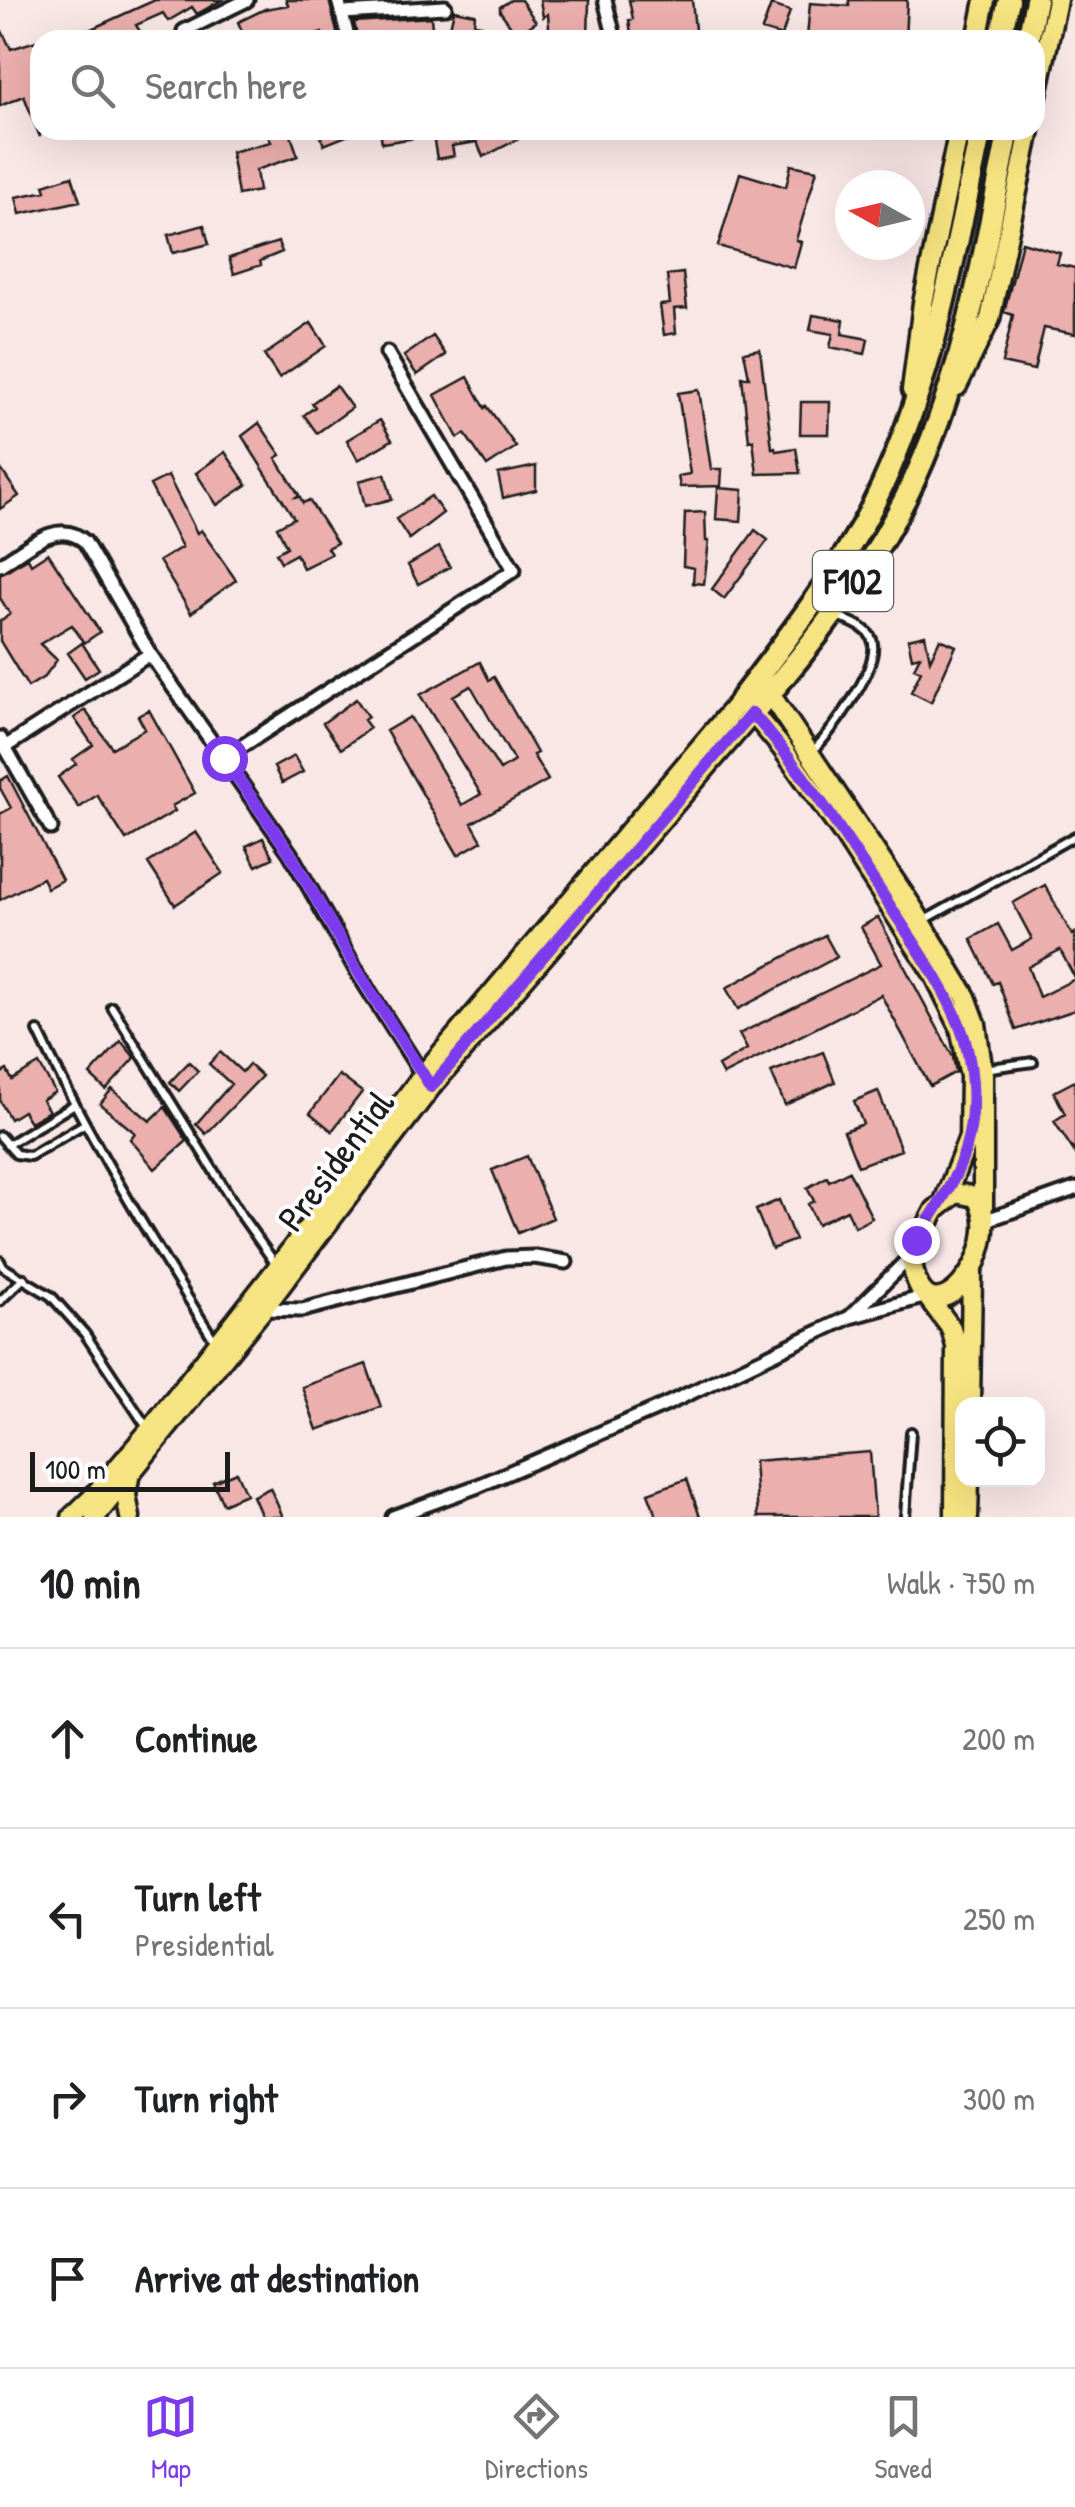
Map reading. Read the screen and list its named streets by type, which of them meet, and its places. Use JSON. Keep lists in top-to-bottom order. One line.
{"streets":{"highway":["F102"],"main road":["Presidential"]},"scale_bar":"100 m","north":"left","page":{"search":"Search here","scale":"100 m","heading":["10 min","Walk · 750 m"],"list":[["Continue","200 m"],["Turn left","Presidential","250 m"],["Turn right","300 m"],"Arrive at destination"],"nav":["Map","Directions","Saved"]}}
